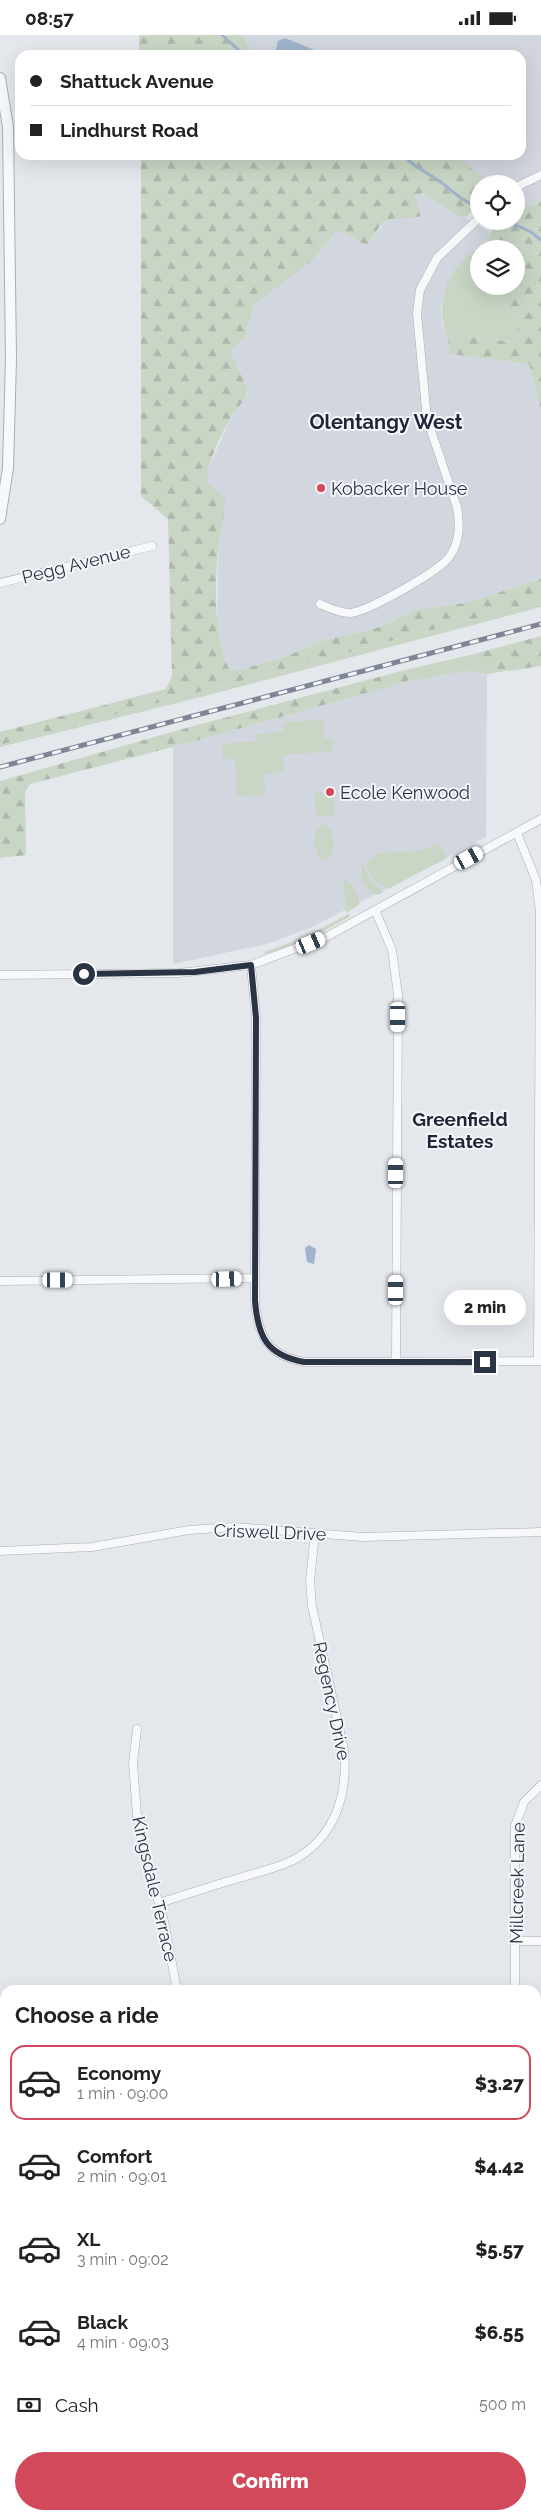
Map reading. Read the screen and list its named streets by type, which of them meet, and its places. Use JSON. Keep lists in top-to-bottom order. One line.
{"streets":{"street":["Pegg Avenue","Criswell Drive","Regency Drive","Millcreek Lane","Kingsdale Terrace"]},"crossings":[["Criswell Drive","Regency Drive"],["Regency Drive","Kingsdale Terrace"]],"districts":["Olentangy West","Greenfield Estates"],"places":["Kobacker House","Ecole Kenwood"],"page":{"status":"08:57","banner":["Shattuck Avenue","Lindhurst Road"],"bubble":"2 min","heading":"Choose a ride","list":[{"name":"Economy","note":"1 min · 09:00","value":"$3.27"},{"name":"Comfort","note":"2 min · 09:01","value":"$4.42"},{"name":"XL","note":"3 min · 09:02","value":"$5.57"},{"name":"Black","note":"4 min · 09:03","value":"$6.55"}],"pay":["Cash","500 m"],"buttons":"Confirm"}}
